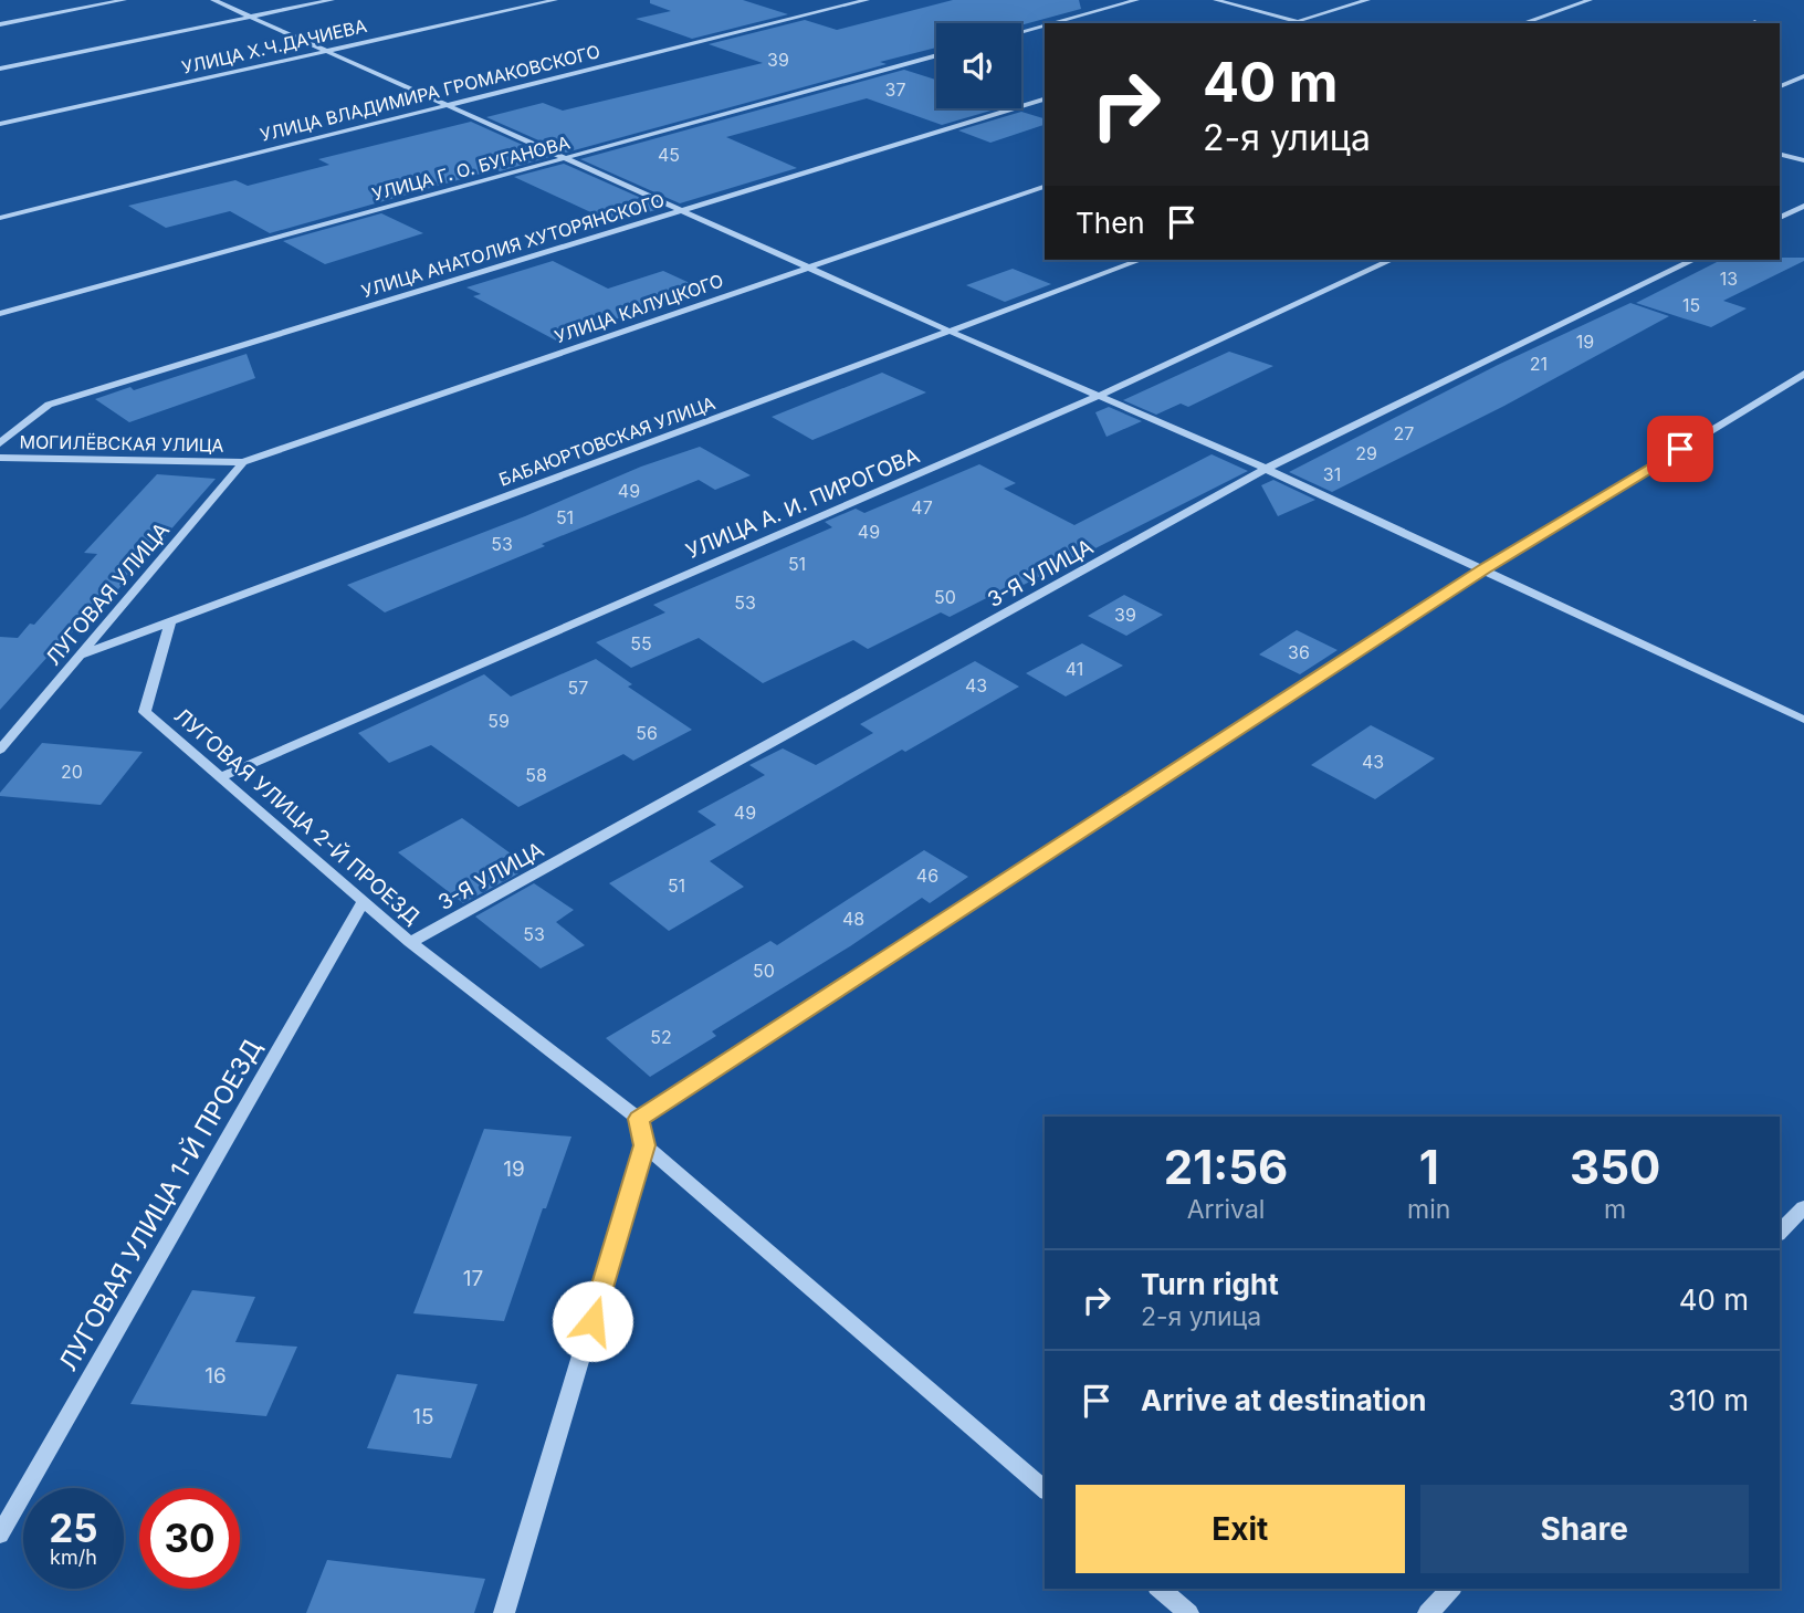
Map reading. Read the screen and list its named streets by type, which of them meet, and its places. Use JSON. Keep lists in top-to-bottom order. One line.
{"streets":{"street":["УЛИЦА Х.Ч.ДАЧИЕВА","УЛИЦА ВЛАДИМИРА ГРОМАКОВСКОГО","УЛИЦА Г. О. БУГАНОВА","УЛИЦА АНАТОЛИЯ ХУТОРЯНСКОГО","УЛИЦА КАЛУЦКОГО","БАБАЮРТОВСКАЯ УЛИЦА","МОГИЛЁВСКАЯ УЛИЦА","УЛИЦА А. И. ПИРОГОВА","3-Я УЛИЦА","ЛУГОВАЯ УЛИЦА","ЛУГОВАЯ УЛИЦА 2-Й ПРОЕЗД","ЛУГОВАЯ УЛИЦА 1-Й ПРОЕЗД"]},"crossings":[["УЛИЦА КАЛУЦКОГО","МОГИЛЁВСКАЯ УЛИЦА"],["УЛИЦА КАЛУЦКОГО","ЛУГОВАЯ УЛИЦА"],["БАБАЮРТОВСКАЯ УЛИЦА","ЛУГОВАЯ УЛИЦА"],["БАБАЮРТОВСКАЯ УЛИЦА","ЛУГОВАЯ УЛИЦА 2-Й ПРОЕЗД"],["МОГИЛЁВСКАЯ УЛИЦА","ЛУГОВАЯ УЛИЦА"],["УЛИЦА А. И. ПИРОГОВА","ЛУГОВАЯ УЛИЦА 2-Й ПРОЕЗД"],["3-Я УЛИЦА","ЛУГОВАЯ УЛИЦА 2-Й ПРОЕЗД"],["ЛУГОВАЯ УЛИЦА 2-Й ПРОЕЗД","ЛУГОВАЯ УЛИЦА 1-Й ПРОЕЗД"]],"house_numbers":["39","37","45","13","15","19","21","27","29","31","49","47","51","49","53","51","50","53","39","55","36","41","43","57","59","56","43","20","58","49","46","51","48","53","50","52","19","17","16","15"],"page":{"turn":["40 m","2-я улица"],"then":"Then","eta":["21:56","Arrival","1","min","350","m"],"list":[{"name":"Turn right","note":"2-я улица","value":"40 m"},{"name":"Arrive at destination","value":"310 m"}],"buttons":["Exit","Share"],"speed":"25 km/h","limit":"30"}}
